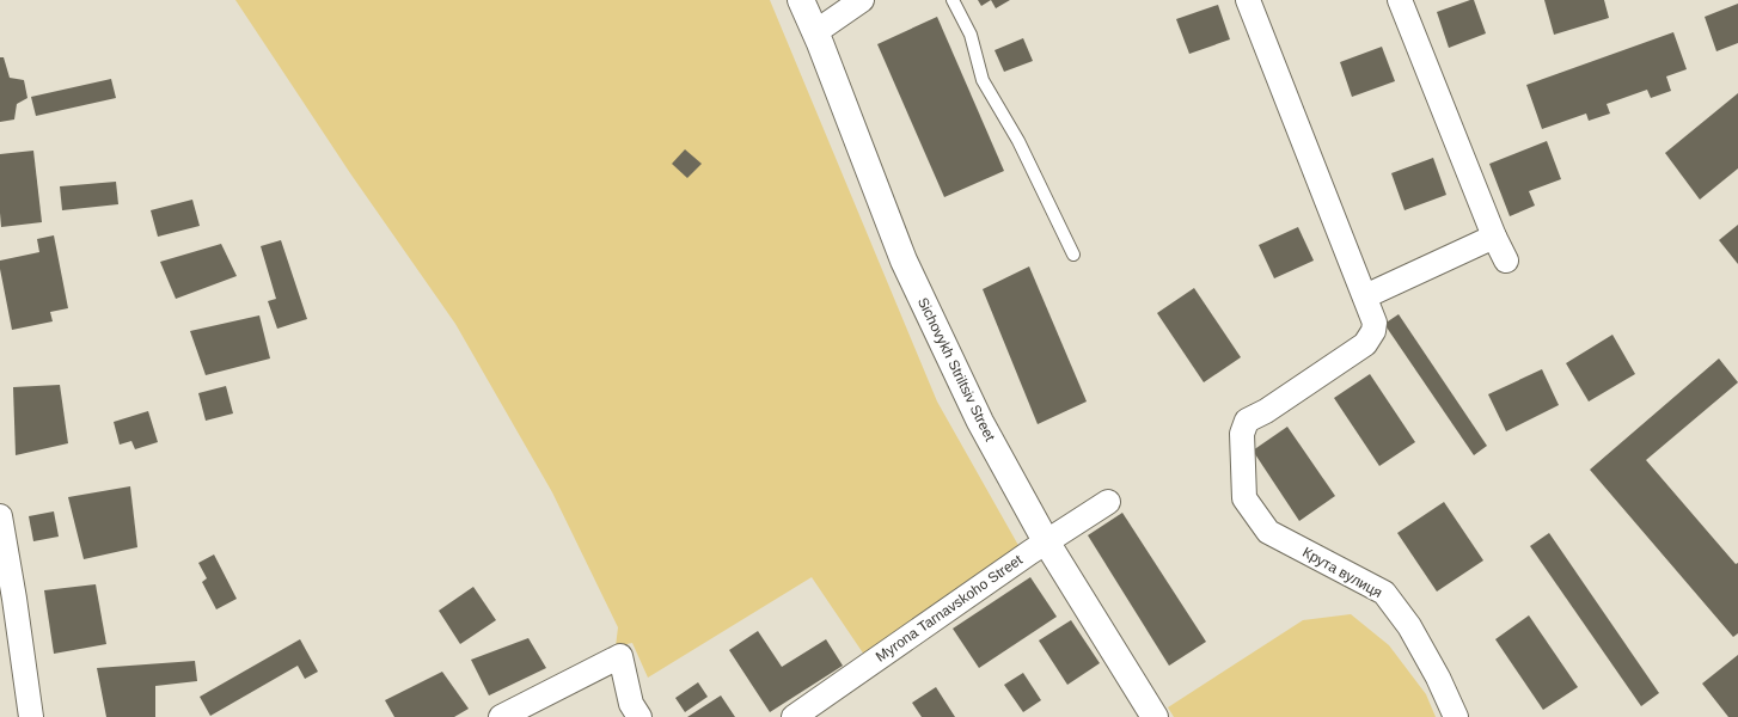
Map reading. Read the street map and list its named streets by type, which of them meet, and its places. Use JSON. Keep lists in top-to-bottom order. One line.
{"streets":{"street":["Sichovykh Striltsiv Street","Крута вулиця","Myrona Tarnavskoho Street"]},"crossings":[["Sichovykh Striltsiv Street","Myrona Tarnavskoho Street"]]}
